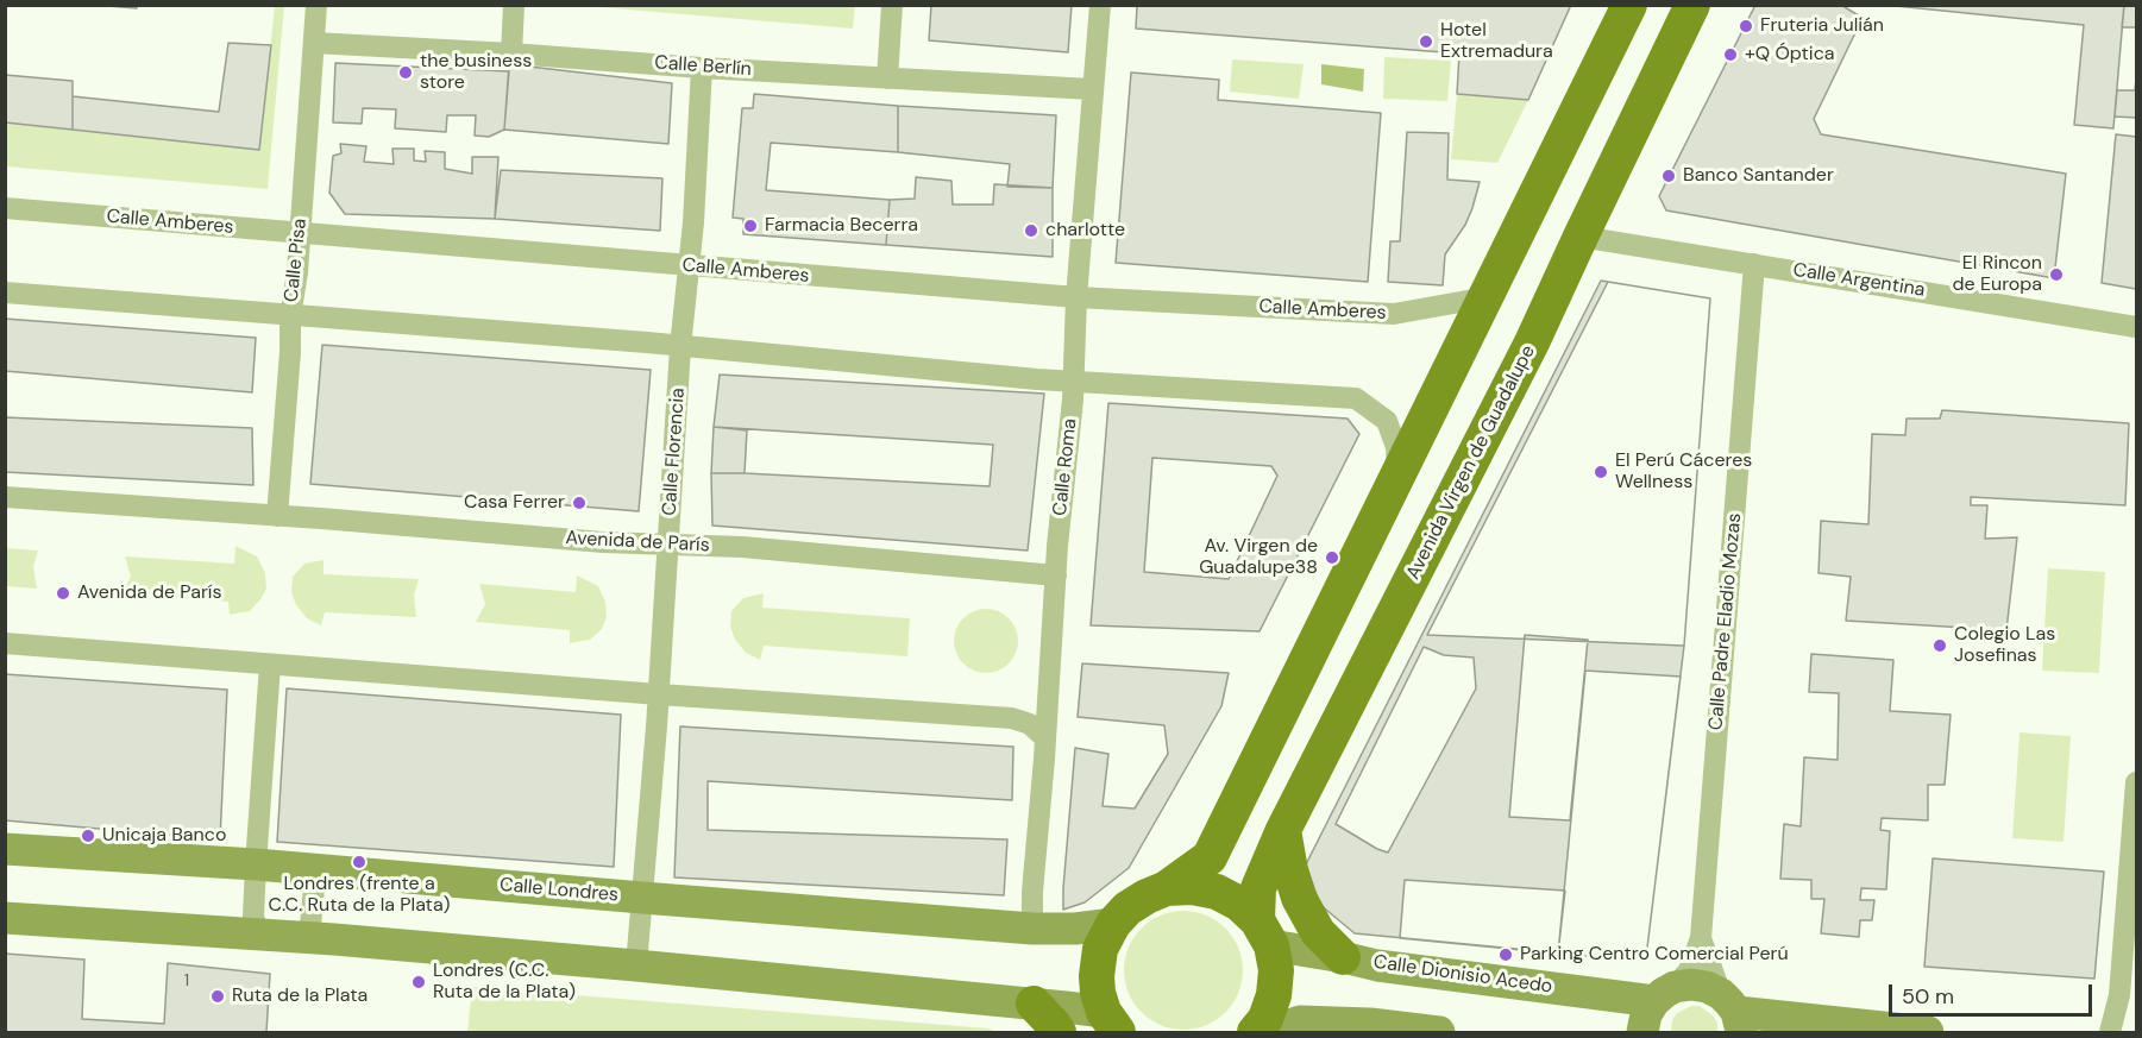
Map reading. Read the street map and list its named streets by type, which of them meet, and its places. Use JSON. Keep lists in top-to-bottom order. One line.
{"streets":{"main road":["Avenida Virgen de Guadalupe","Calle Londres","Calle Dionisio Acedo"],"street":["Calle Berlín","Calle Amberes","Calle Pisa","Calle Argentina","Calle Florencia","Calle Roma","Avenida de París","Calle Padre Eladio Mozas"]},"crossings":[["Calle Berlín","Calle Pisa"],["Calle Berlín","Calle Florencia"],["Calle Berlín","Calle Roma"],["Calle Amberes","Calle Pisa"],["Calle Amberes","Calle Florencia"],["Calle Amberes","Calle Roma"],["Calle Pisa","Avenida de París"],["Calle Argentina","Avenida Virgen de Guadalupe"],["Calle Argentina","Calle Padre Eladio Mozas"],["Calle Florencia","Avenida de París"],["Calle Florencia","Calle Londres"],["Avenida Virgen de Guadalupe","Calle Dionisio Acedo"],["Calle Roma","Avenida de París"],["Calle Roma","Calle Londres"],["Calle Padre Eladio Mozas","Calle Dionisio Acedo"]],"places":["Fruteria Julián","Hotel Extremadura","+Q Óptica","the business store","Banco Santander","Farmacia Becerra","charlotte","El Rincon de Europa","El Perú Cáceres Wellness","Casa Ferrer","Av. Virgen de Guadalupe38","Avenida de París","Colegio Las Josefinas","Unicaja Banco","Londres (frente a C.C. Ruta de la Plata)","Parking Centro Comercial Perú","Londres (C.C. Ruta de la Plata)","Ruta de la Plata"],"house_numbers":["1"],"scale_bar":"50 m"}
